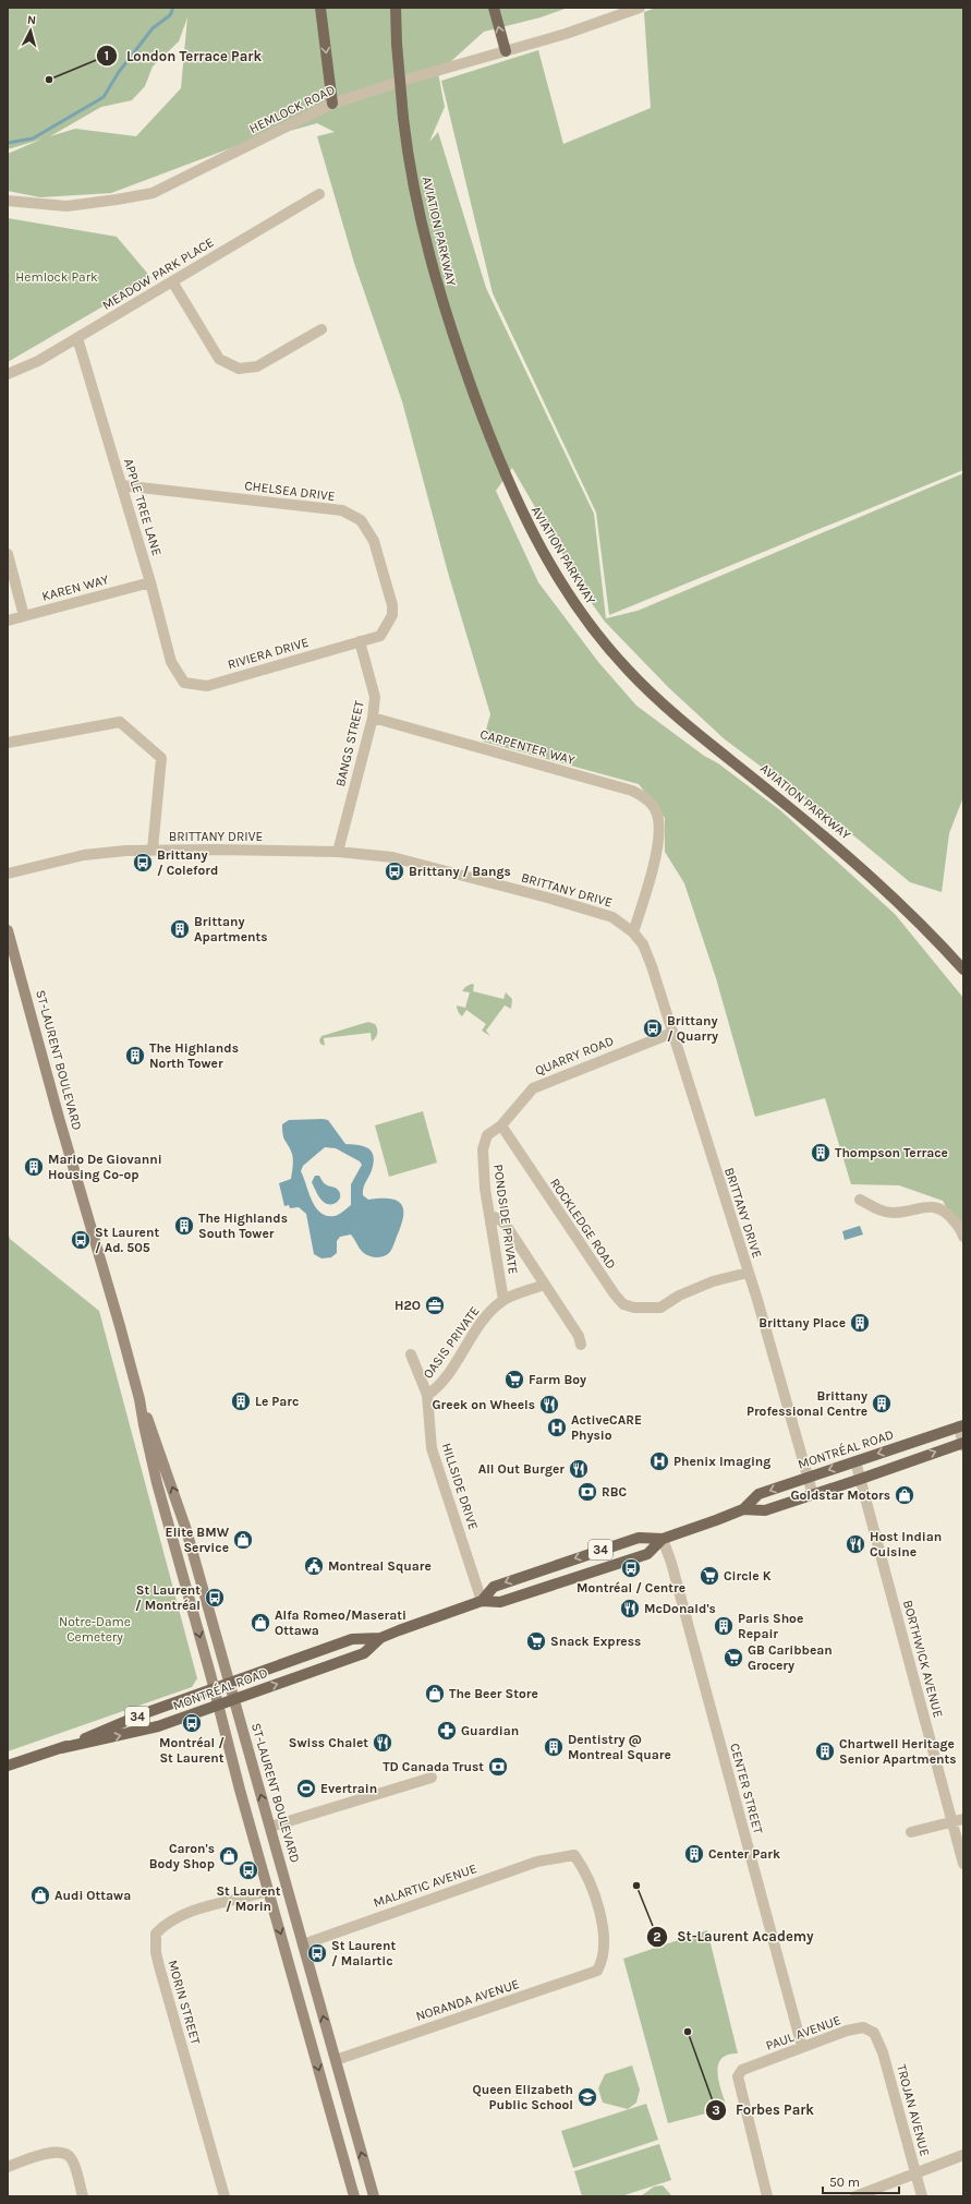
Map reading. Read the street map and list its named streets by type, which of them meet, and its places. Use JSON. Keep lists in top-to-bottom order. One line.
{"streets":{"main road":["AVIATION PARKWAY","ST-LAURENT BOULEVARD","MONTRÉAL ROAD","34"],"street":["HEMLOCK ROAD","MEADOW PARK PLACE","CHELSEA DRIVE","APPLE TREE LANE","KAREN WAY","RIVIERA DRIVE","BANGS STREET","CARPENTER WAY","BRITTANY DRIVE","QUARRY ROAD","PONDSIDE PRIVATE","ROCKLEDGE ROAD","OASIS PRIVATE","HILLSIDE DRIVE","BORTHWICK AVENUE","CENTER STREET","MALARTIC AVENUE","NORANDA AVENUE","MORIN STREET","PAUL AVENUE","TROJAN AVENUE"]},"crossings":[["MEADOW PARK PLACE","APPLE TREE LANE"],["CHELSEA DRIVE","APPLE TREE LANE"],["CHELSEA DRIVE","RIVIERA DRIVE"],["CHELSEA DRIVE","BANGS STREET"],["APPLE TREE LANE","KAREN WAY"],["APPLE TREE LANE","RIVIERA DRIVE"],["RIVIERA DRIVE","BANGS STREET"],["BANGS STREET","CARPENTER WAY"],["BANGS STREET","BRITTANY DRIVE"],["CARPENTER WAY","BRITTANY DRIVE"],["BRITTANY DRIVE","QUARRY ROAD"],["BRITTANY DRIVE","ROCKLEDGE ROAD"],["BRITTANY DRIVE","MONTRÉAL ROAD"],["QUARRY ROAD","PONDSIDE PRIVATE"],["QUARRY ROAD","ROCKLEDGE ROAD"],["ST-LAURENT BOULEVARD","MONTRÉAL ROAD"],["ST-LAURENT BOULEVARD","MALARTIC AVENUE"],["ST-LAURENT BOULEVARD","NORANDA AVENUE"],["ST-LAURENT BOULEVARD","MORIN STREET"],["PONDSIDE PRIVATE","ROCKLEDGE ROAD"],["PONDSIDE PRIVATE","OASIS PRIVATE"],["OASIS PRIVATE","HILLSIDE DRIVE"],["MONTRÉAL ROAD","HILLSIDE DRIVE"],["MONTRÉAL ROAD","BORTHWICK AVENUE"],["MONTRÉAL ROAD","CENTER STREET"],["CENTER STREET","PAUL AVENUE"],["MALARTIC AVENUE","NORANDA AVENUE"],["PAUL AVENUE","TROJAN AVENUE"]],"parks":["Hemlock Park","Notre-Dame Cemetery"],"places":{"other":["London Terrace Park","St-Laurent Academy","Forbes Park"],"bus stop":["Brittany / Coleford","Brittany / Bangs","Brittany / Quarry","St Laurent / Ad. 505","Montréal / Centre","St Laurent / Montréal","Montréal / St Laurent","St Laurent / Morin","St Laurent / Malartic"],"building":["Brittany Apartments","The Highlands North Tower","Thompson Terrace","Mario De Giovanni Housing Co-op","The Highlands South Tower","Brittany Place","Le Parc","Brittany Professional Centre","Paris Shoe Repair","Dentistry @ Montreal Square","Chartwell Heritage Senior Apartments","Center Park"],"office":["H2O"],"supermarket":["Farm Boy","Circle K","Snack Express","GB Caribbean Grocery"],"restaurant":["Greek on Wheels","All Out Burger","Host Indian Cuisine","McDonald's","Swiss Chalet"],"hospital":["ActiveCARE Physio","Phenix Imaging"],"bank":["RBC","TD Canada Trust"],"shop":["Goldstar Motors","Elite BMW Service","Alfa Romeo/Maserati Ottawa","The Beer Store","Caron's Body Shop","Audi Ottawa"],"public building":["Montreal Square"],"pharmacy":["Guardian"],"sports":["Evertrain"],"school or university":["Queen Elizabeth Public School"]},"scale_bar":"50 m","north":"top"}
